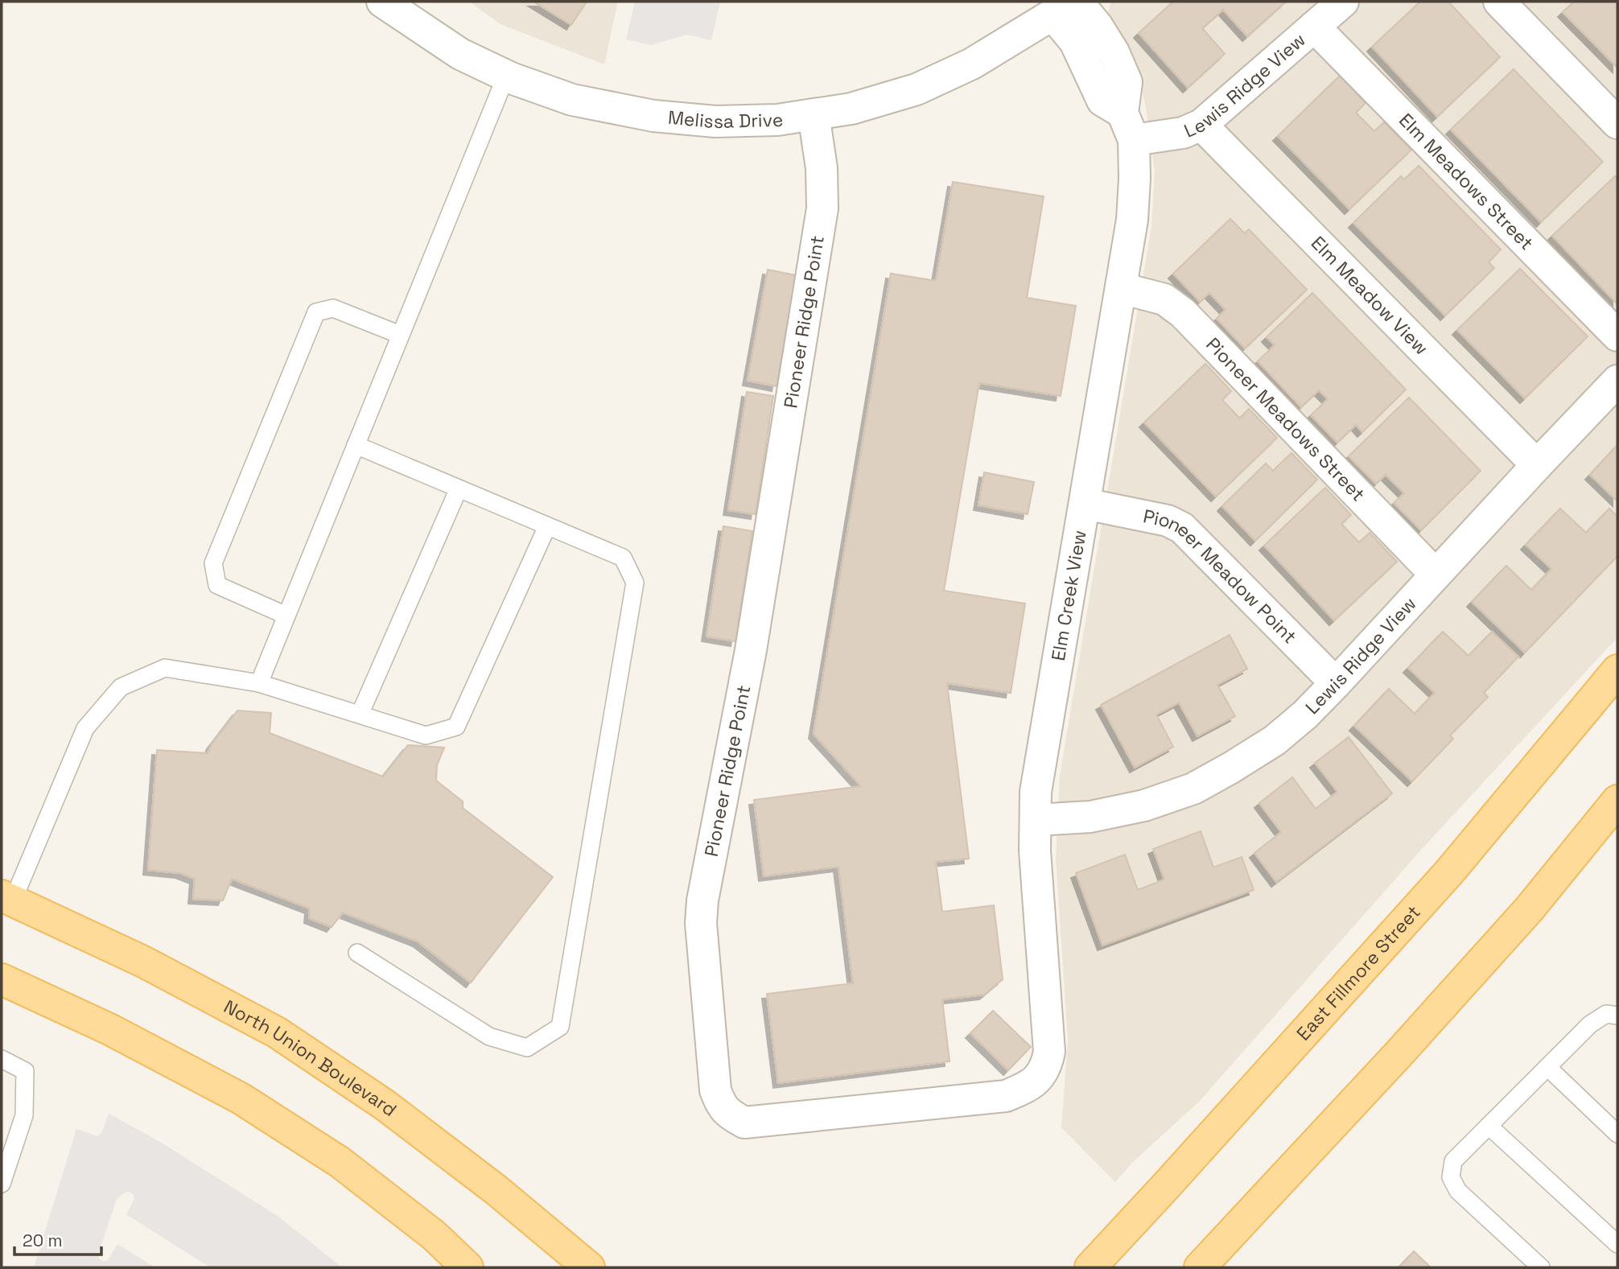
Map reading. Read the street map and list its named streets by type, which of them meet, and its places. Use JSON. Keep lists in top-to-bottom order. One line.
{"streets":{"main road":["East Fillmore Street","North Union Boulevard"],"street":["Lewis Ridge View","Melissa Drive","Elm Meadows Street","Elm Meadow View","Pioneer Ridge Point","Pioneer Meadows Street","Pioneer Meadow Point","Elm Creek View"]},"crossings":[["Lewis Ridge View","Elm Meadows Street"],["Lewis Ridge View","Elm Meadow View"],["Lewis Ridge View","Pioneer Meadows Street"],["Lewis Ridge View","Pioneer Meadow Point"],["Lewis Ridge View","Elm Creek View"],["Melissa Drive","Pioneer Ridge Point"],["Pioneer Ridge Point","Elm Creek View"],["Pioneer Meadows Street","Elm Creek View"],["Pioneer Meadow Point","Elm Creek View"]],"scale_bar":"20 m"}
